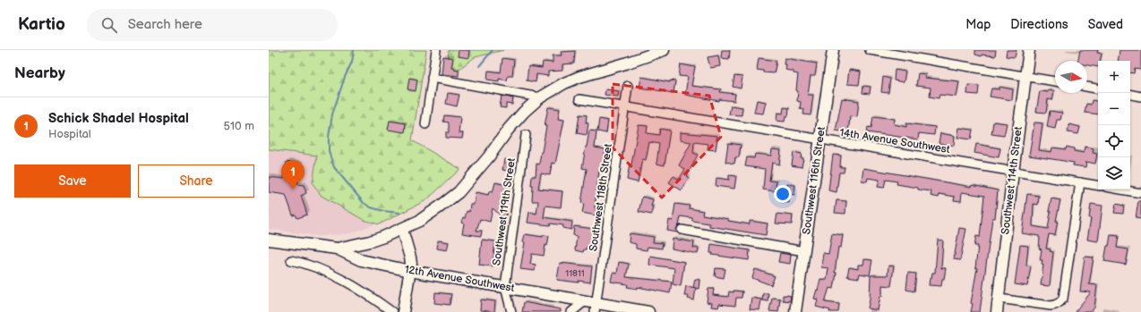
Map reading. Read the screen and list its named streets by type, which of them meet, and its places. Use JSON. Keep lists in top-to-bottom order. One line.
{"streets":{"street":["14th Avenue Southwest","Southwest 116th Street","Southwest 114th Street","Southwest 118th Street","Southwest 119th Street","12th Avenue Southwest"]},"crossings":[["14th Avenue Southwest","Southwest 116th Street"],["14th Avenue Southwest","Southwest 114th Street"],["14th Avenue Southwest","Southwest 118th Street"],["Southwest 118th Street","12th Avenue Southwest"],["Southwest 119th Street","12th Avenue Southwest"]],"house_numbers":["11811"],"north":"right","page":{"header":"Kartio","search":"Search here","nav":["Map","Directions","Saved"],"heading":"Nearby","map_buttons":["+","−"],"list":[{"mark":"1","name":"Schick Shadel Hospital","note":"Hospital","value":"510 m"}],"buttons":["Save","Share"],"pins":"1"}}
